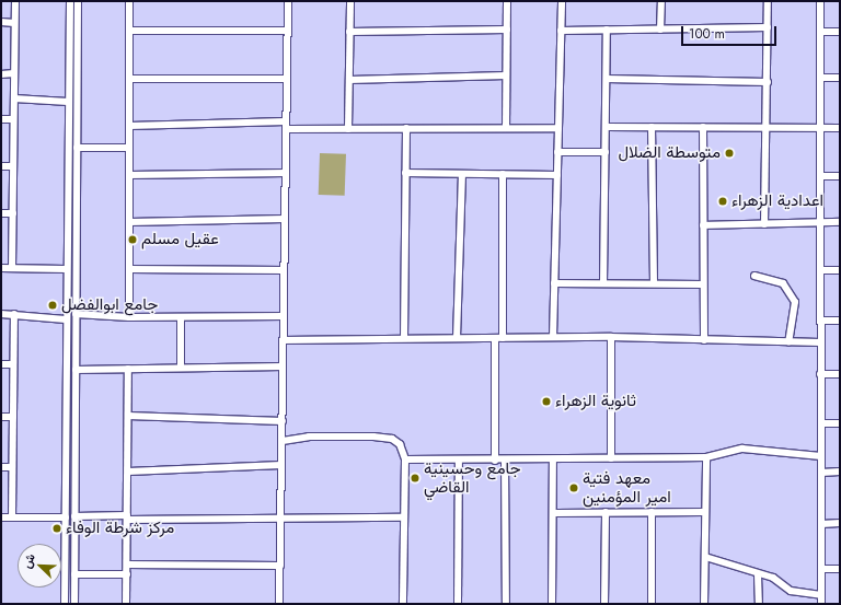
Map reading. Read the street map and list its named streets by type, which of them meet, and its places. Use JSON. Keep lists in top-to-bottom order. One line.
{"places":["متوسطة الضلال","اعدادية الزهراء","عقيل مسلم","جامع ابوالفضل","ثانوية الزهراء","جامع وحسينية القاضي","معهد فتية امير المؤمنين","مركز شرطة الوفاء"],"scale_bar":"100 m","north":"top left"}
